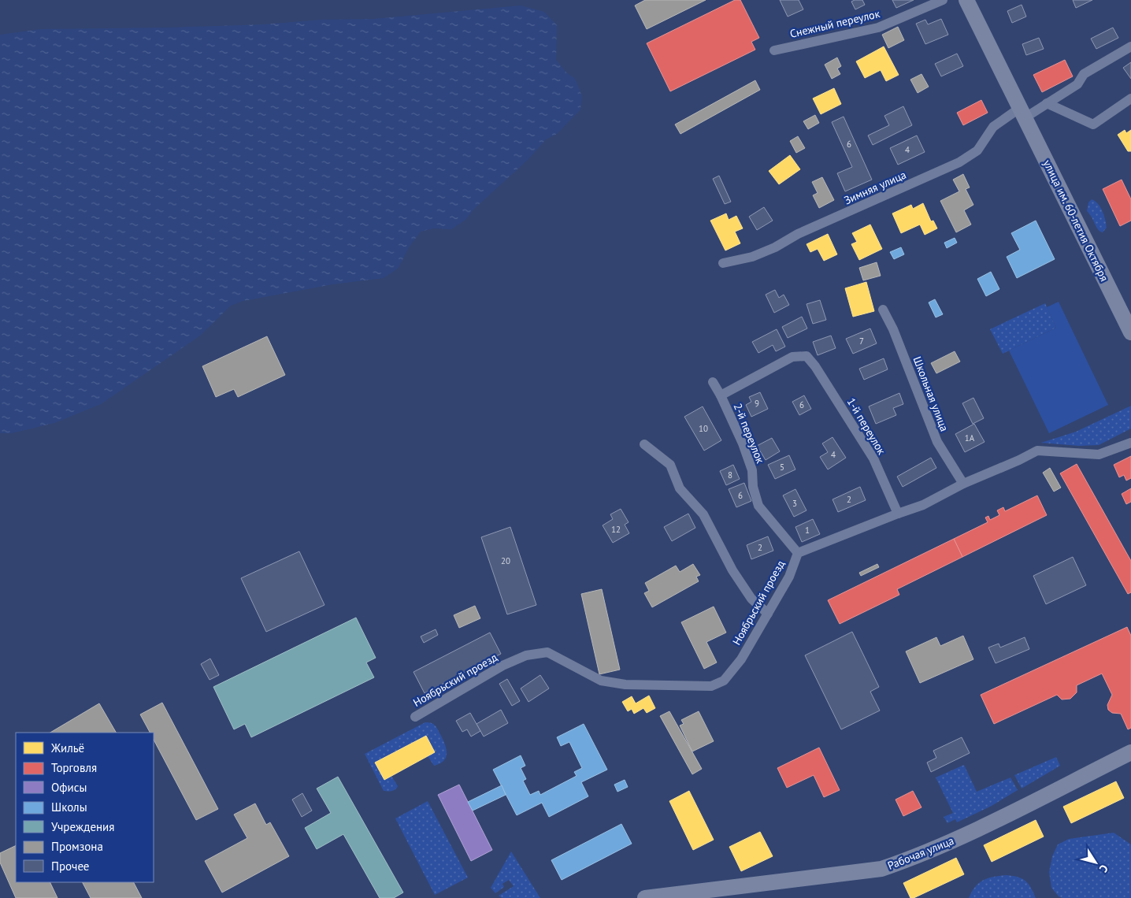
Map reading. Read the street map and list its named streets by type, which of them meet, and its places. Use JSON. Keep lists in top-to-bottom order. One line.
{"streets":{"main road":["улица им. 60-летия Октября","Рабочая улица"],"street":["Снежный переулок","Зимняя улица","Школьная улица","1-й переулок","2-й переулок","Ноябрьский проезд"]},"crossings":[["Зимняя улица","улица им. 60-летия Октября"],["Школьная улица","Ноябрьский проезд"],["1-й переулок","2-й переулок"],["1-й переулок","Ноябрьский проезд"],["2-й переулок","Ноябрьский проезд"]],"house_numbers":["6","4","7","9","6","10","1А","4","5","8","6","2","3","12","1","2","20"],"legend":["Жильё","Торговля","Офисы","Школы","Учреждения","Промзона","Прочее"],"north":"bottom right"}
